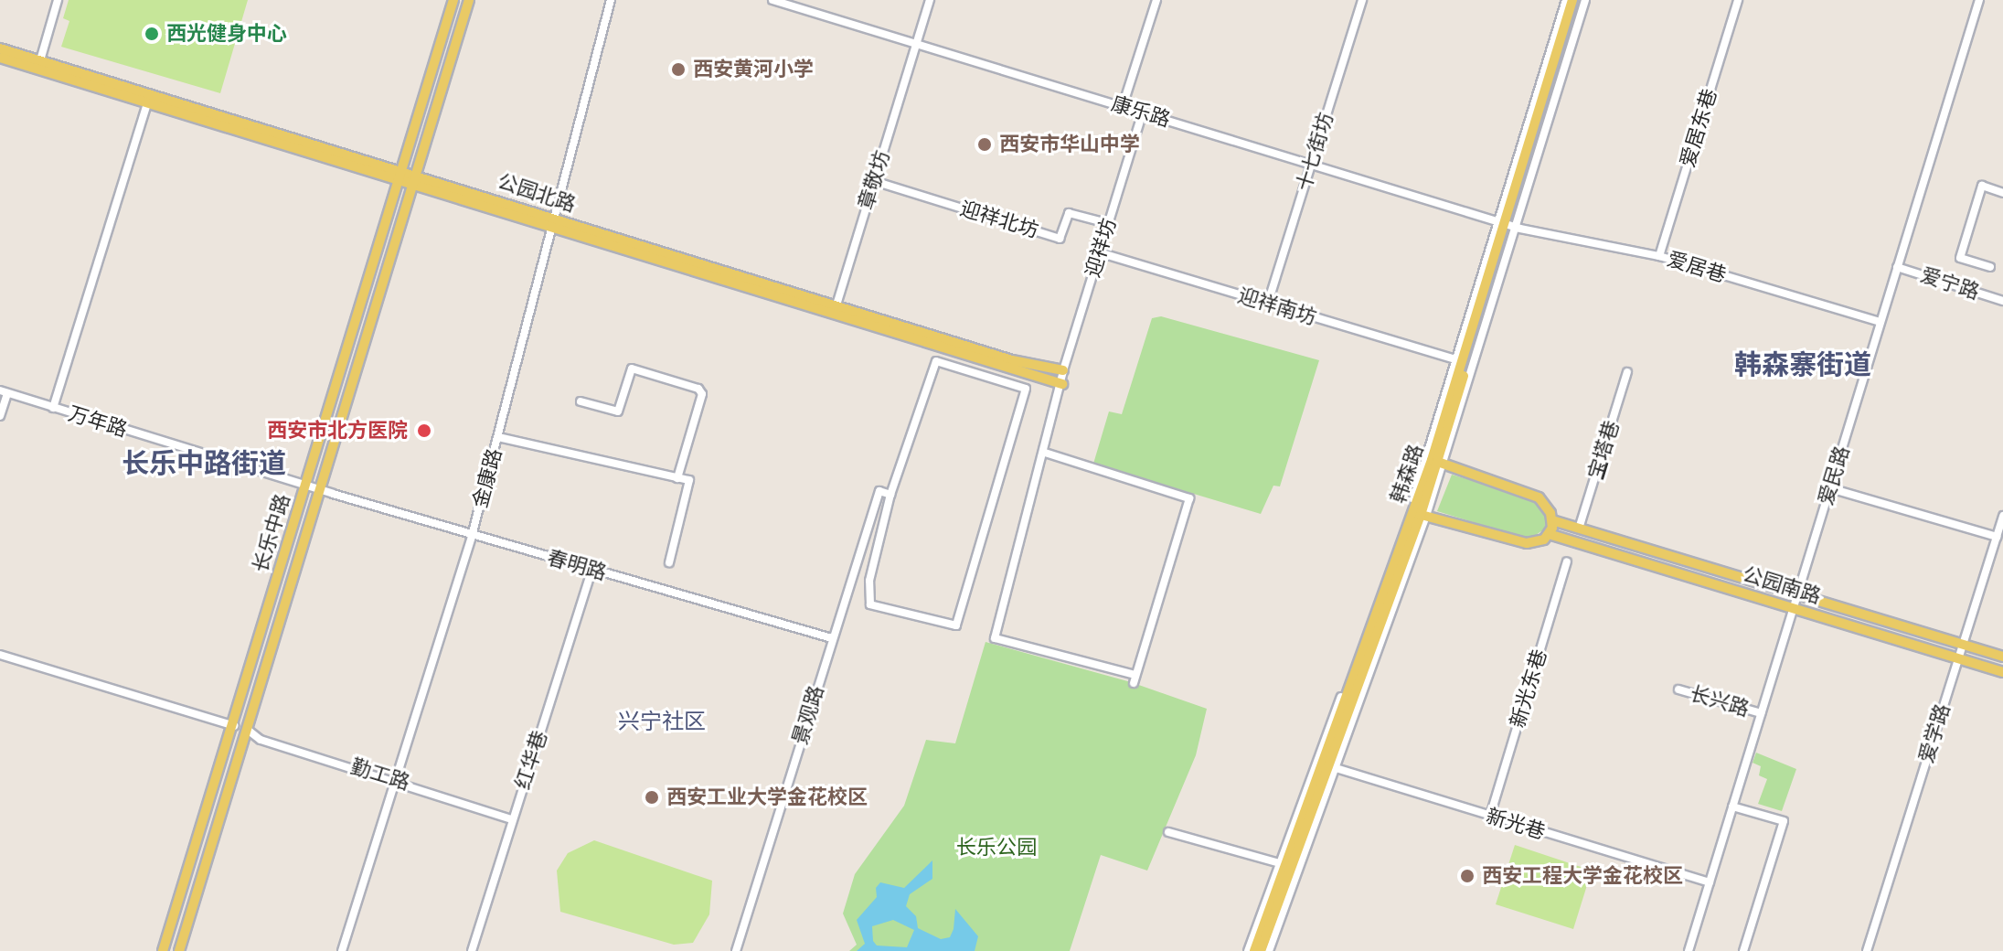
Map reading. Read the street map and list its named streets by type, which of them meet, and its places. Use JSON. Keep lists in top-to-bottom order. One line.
{"streets":{"main road":["公园北路","韩森路","长乐中路","公园南路"],"street":["康乐路","爱居东巷","十七街坊","章敬坊","迎祥北坊","迎祥坊","爱居巷","爱宁路","迎祥南坊","万年路","宝塔巷","爱民路","金康路","春明路","新光东巷","长兴路","景观路","爱学路","红华巷","勤工路","新光巷"]},"crossings":[["康乐路","十七街坊"],["康乐路","章敬坊"],["康乐路","迎祥坊"],["康乐路","爱居巷"],["康乐路","韩森路"],["爱居东巷","爱居巷"],["十七街坊","迎祥南坊"],["章敬坊","公园北路"],["章敬坊","迎祥北坊"],["公园北路","迎祥坊"],["公园北路","金康路"],["公园北路","长乐中路"],["迎祥北坊","迎祥坊"],["迎祥坊","迎祥南坊"],["爱居巷","韩森路"],["爱居巷","爱民路"],["爱宁路","爱民路"],["万年路","长乐中路"],["万年路","春明路"],["宝塔巷","公园南路"],["韩森路","新光巷"],["爱民路","公园南路"],["爱民路","长兴路"],["爱民路","新光巷"],["金康路","春明路"],["金康路","勤工路"],["长乐中路","春明路"],["长乐中路","勤工路"],["春明路","景观路"],["春明路","红华巷"],["公园南路","爱学路"],["新光东巷","新光巷"],["红华巷","勤工路"]],"districts":["韩森寨街道","长乐中路街道","兴宁社区"],"parks":["长乐公园"],"places":["西光健身中心","西安黄河小学","西安市华山中学","西安市北方医院","西安工业大学金花校区","西安工程大学金花校区"]}
